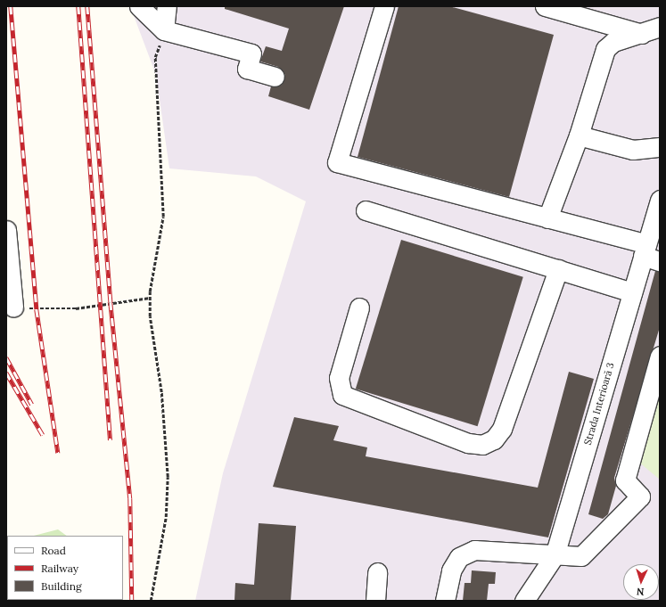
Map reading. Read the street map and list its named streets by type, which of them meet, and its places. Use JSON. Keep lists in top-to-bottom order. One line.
{"streets":{"lane":["Strada Interioară 3"]},"legend":["Road","Railway","Building"],"north":"bottom"}
